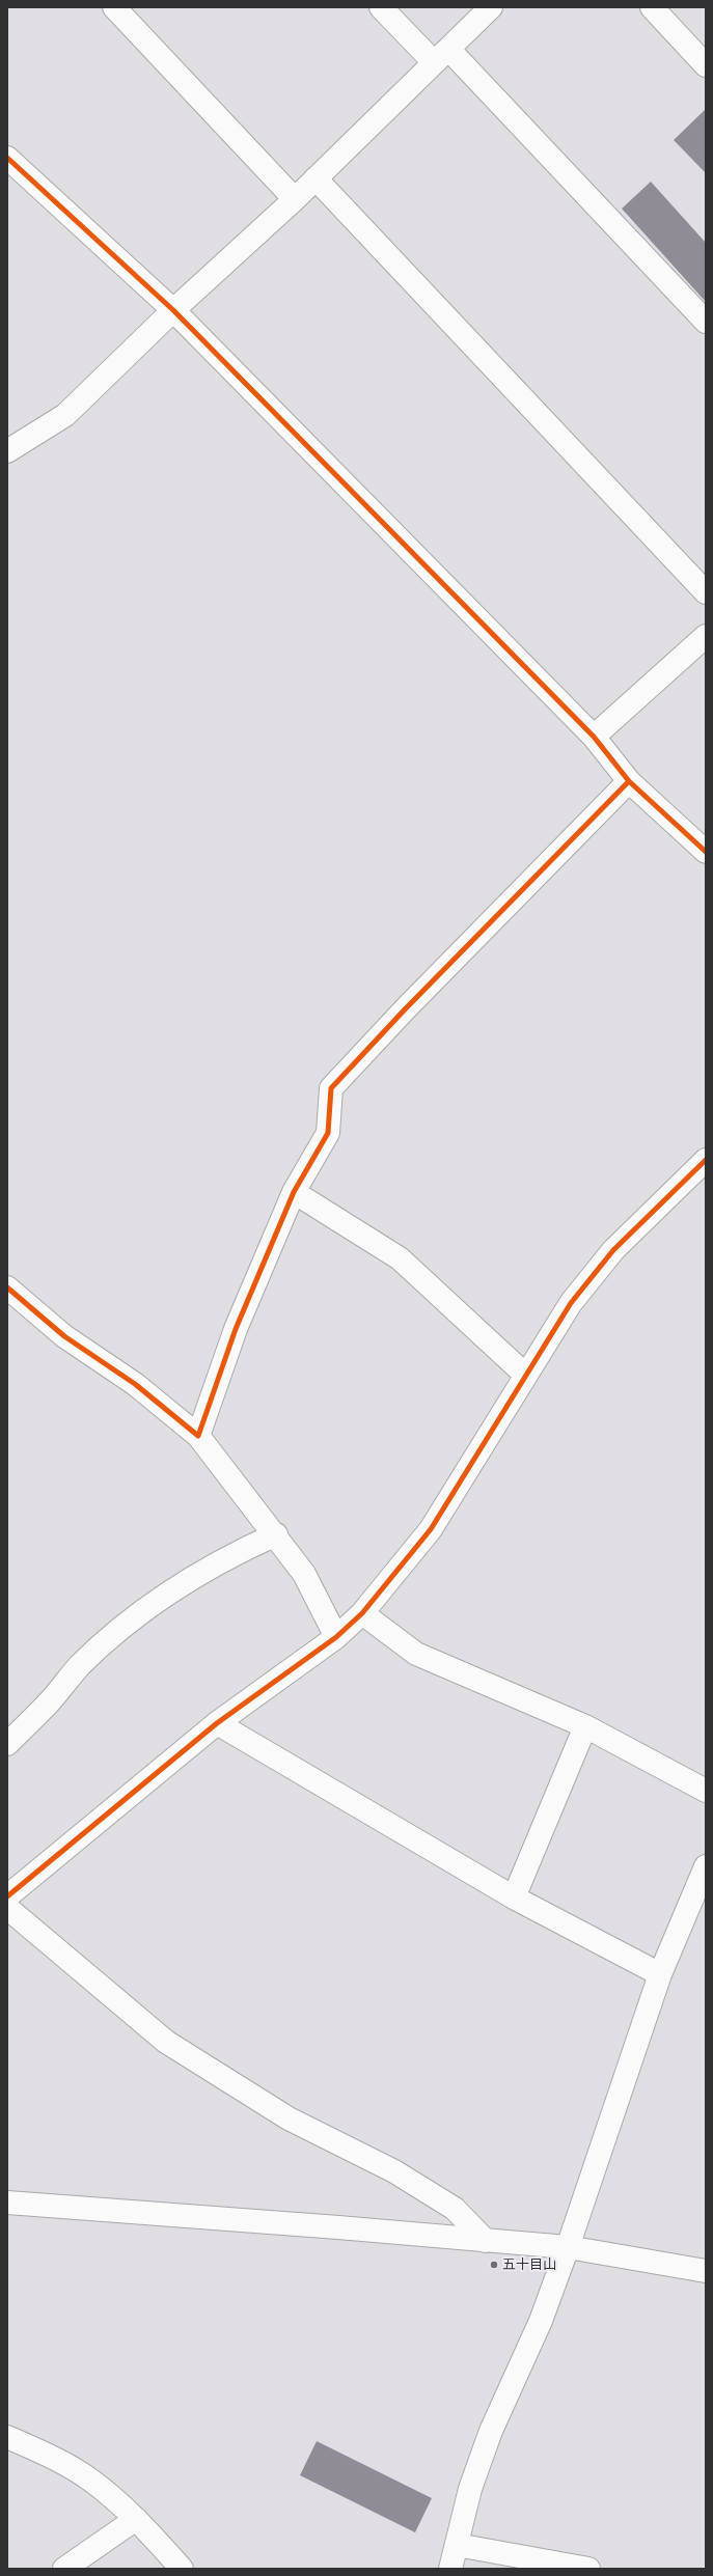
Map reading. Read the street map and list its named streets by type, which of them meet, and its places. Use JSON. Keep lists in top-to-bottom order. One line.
{"places":["五十目山"]}
